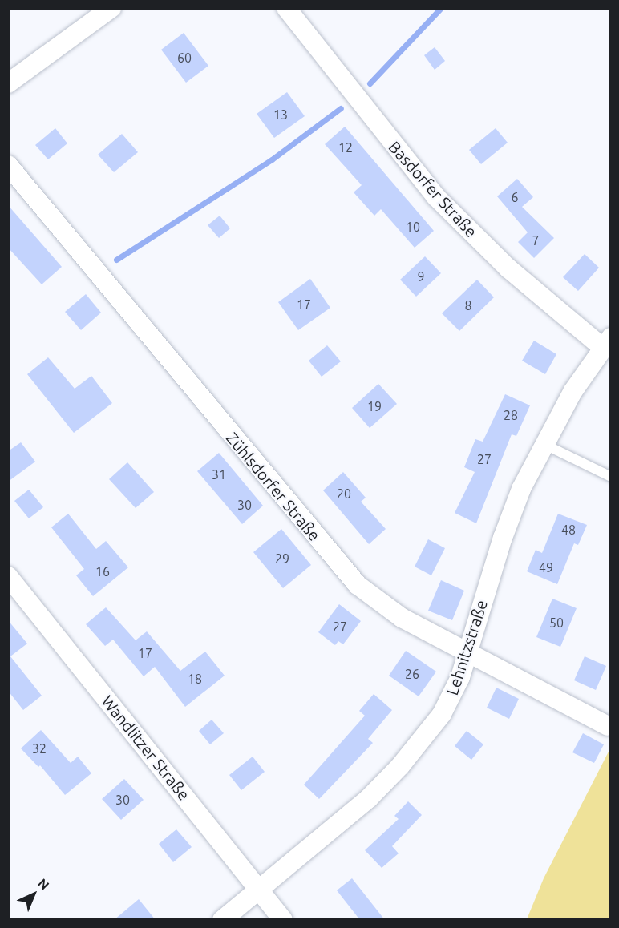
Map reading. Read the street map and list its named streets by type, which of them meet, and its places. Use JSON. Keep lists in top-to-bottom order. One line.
{"streets":{"street":["Basdorfer Straße","Zühlsdorfer Straße","Lehnitzstraße","Wandlitzer Straße"]},"crossings":[["Basdorfer Straße","Lehnitzstraße"],["Zühlsdorfer Straße","Lehnitzstraße"],["Lehnitzstraße","Wandlitzer Straße"]],"house_numbers":["60","13","12","6","10","7","9","17","8","19","28","27","31","20","30","48","29","49","16","50","27","17","26","18","32","30"],"north":"top right"}
